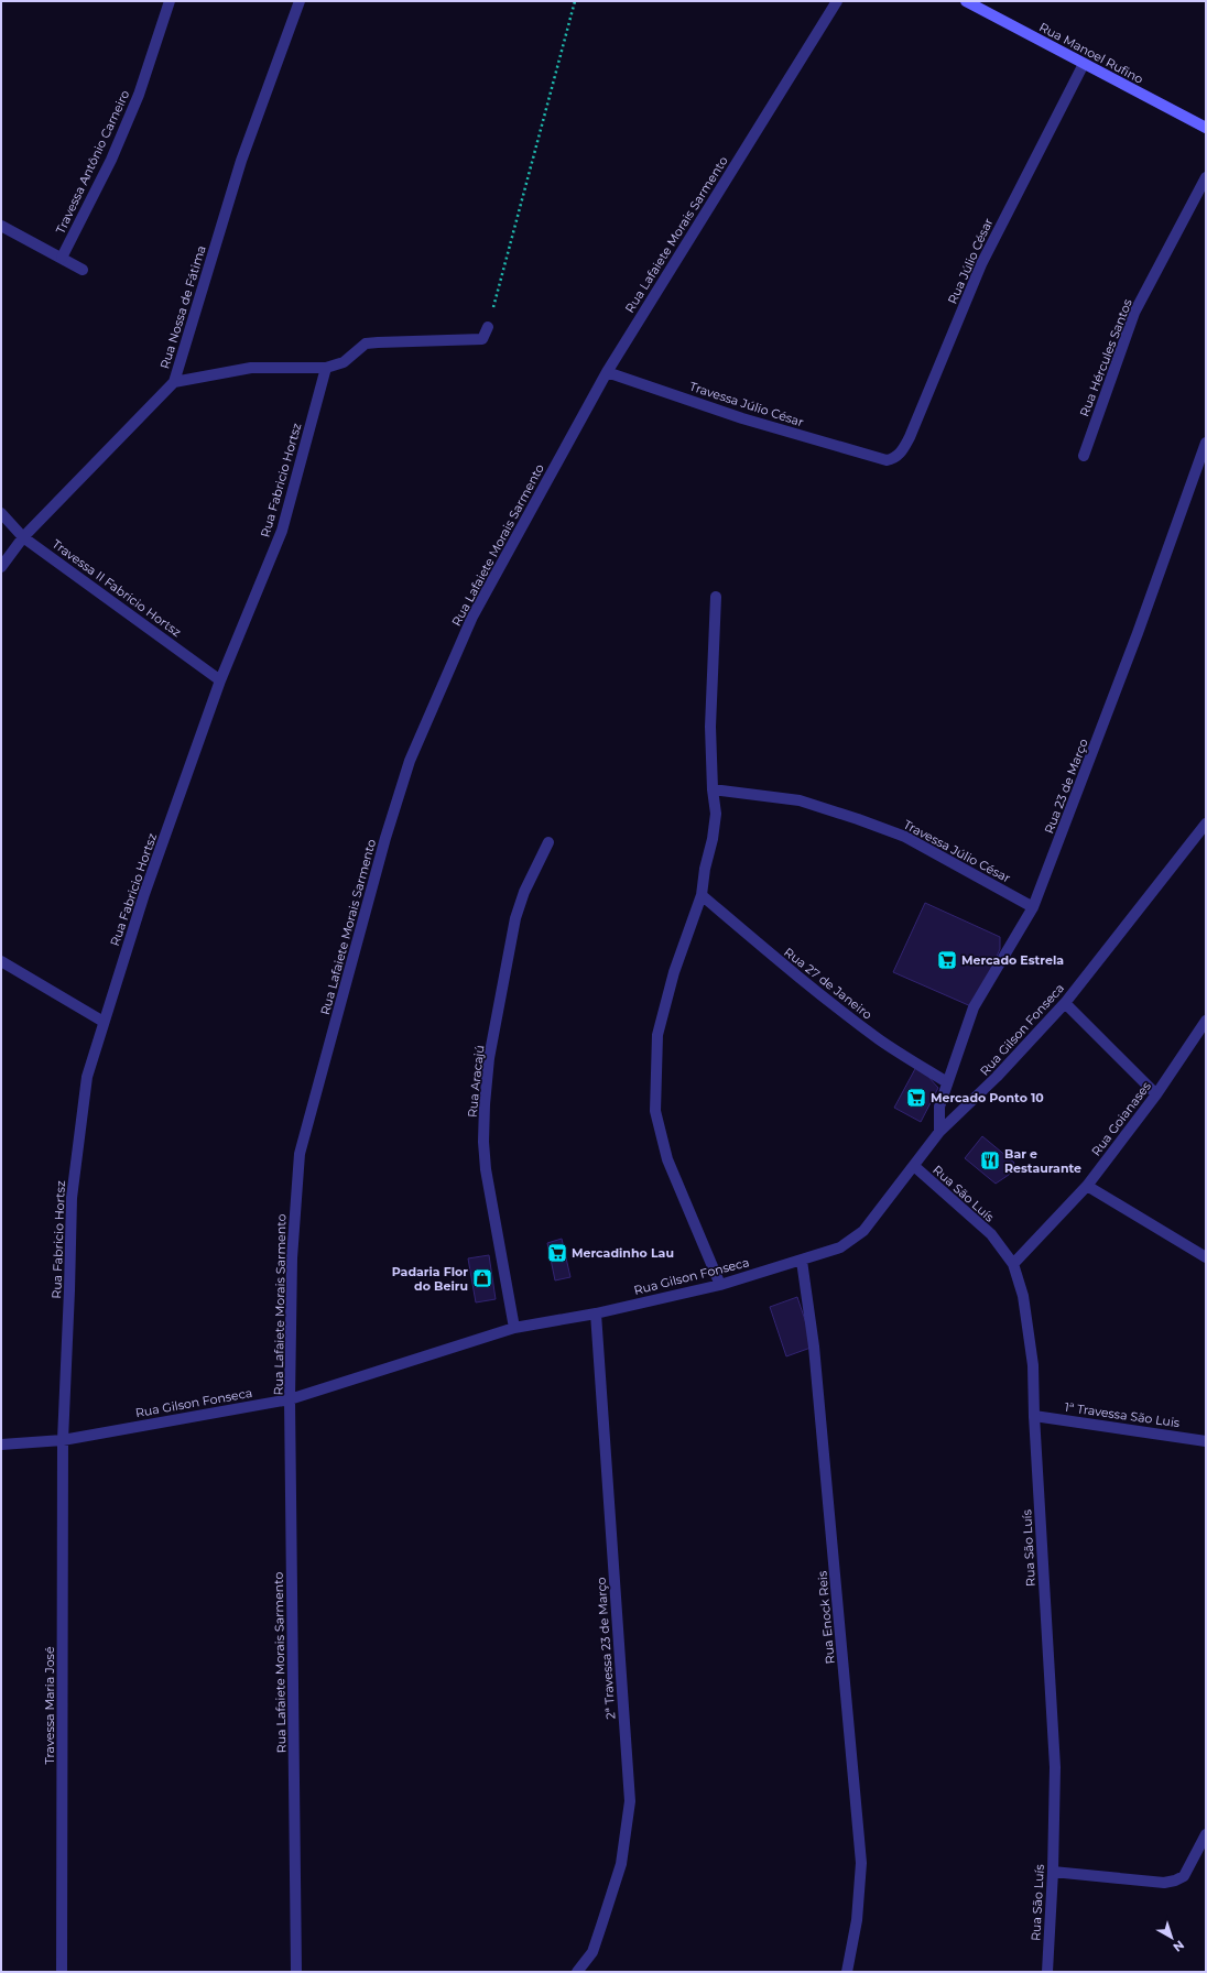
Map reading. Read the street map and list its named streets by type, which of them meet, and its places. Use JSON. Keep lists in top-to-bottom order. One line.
{"streets":{"main road":["Rua Manoel Rufino"],"street":["Travessa Antônio Carneiro","Rua Lafaiete Morais Sarmento","Rua Júlio César","Rua Nossa de Fátima","Rua Hércules Santos","Travessa Júlio César","Rua Fabricio Hortsz","Travessa II Fabricio Hortsz","Rua 23 de Março","Rua 27 de Janeiro","Rua Gilson Fonseca","Rua Aracajú","Rua Goianases","Rua São Luís","1ª Travessa São Luis","Rua Enock Reis","2ª Travessa 23 de Março","Travessa Maria José"]},"crossings":[["Rua Manoel Rufino","Rua Júlio César"],["Rua Lafaiete Morais Sarmento","Travessa Júlio César"],["Rua Lafaiete Morais Sarmento","Rua Gilson Fonseca"],["Rua Júlio César","Travessa Júlio César"],["Rua Nossa de Fátima","Travessa II Fabricio Hortsz"],["Travessa Júlio César","Rua 23 de Março"],["Rua Fabricio Hortsz","Travessa II Fabricio Hortsz"],["Rua Fabricio Hortsz","Rua Gilson Fonseca"],["Rua Fabricio Hortsz","Travessa Maria José"],["Rua 23 de Março","Rua 27 de Janeiro"],["Rua 23 de Março","Rua Gilson Fonseca"],["Rua Gilson Fonseca","Rua Aracajú"],["Rua Gilson Fonseca","Rua São Luís"],["Rua Gilson Fonseca","Rua Enock Reis"],["Rua Gilson Fonseca","2ª Travessa 23 de Março"],["Rua Gilson Fonseca","Travessa Maria José"],["Rua Goianases","Rua São Luís"],["Rua São Luís","1ª Travessa São Luis"]],"places":{"supermarket":["Mercado Estrela","Mercado Ponto 10","Mercadinho Lau"],"restaurant":["Bar e Restaurante"],"shop":["Padaria Flor do Beiru"]},"north":"bottom right"}
